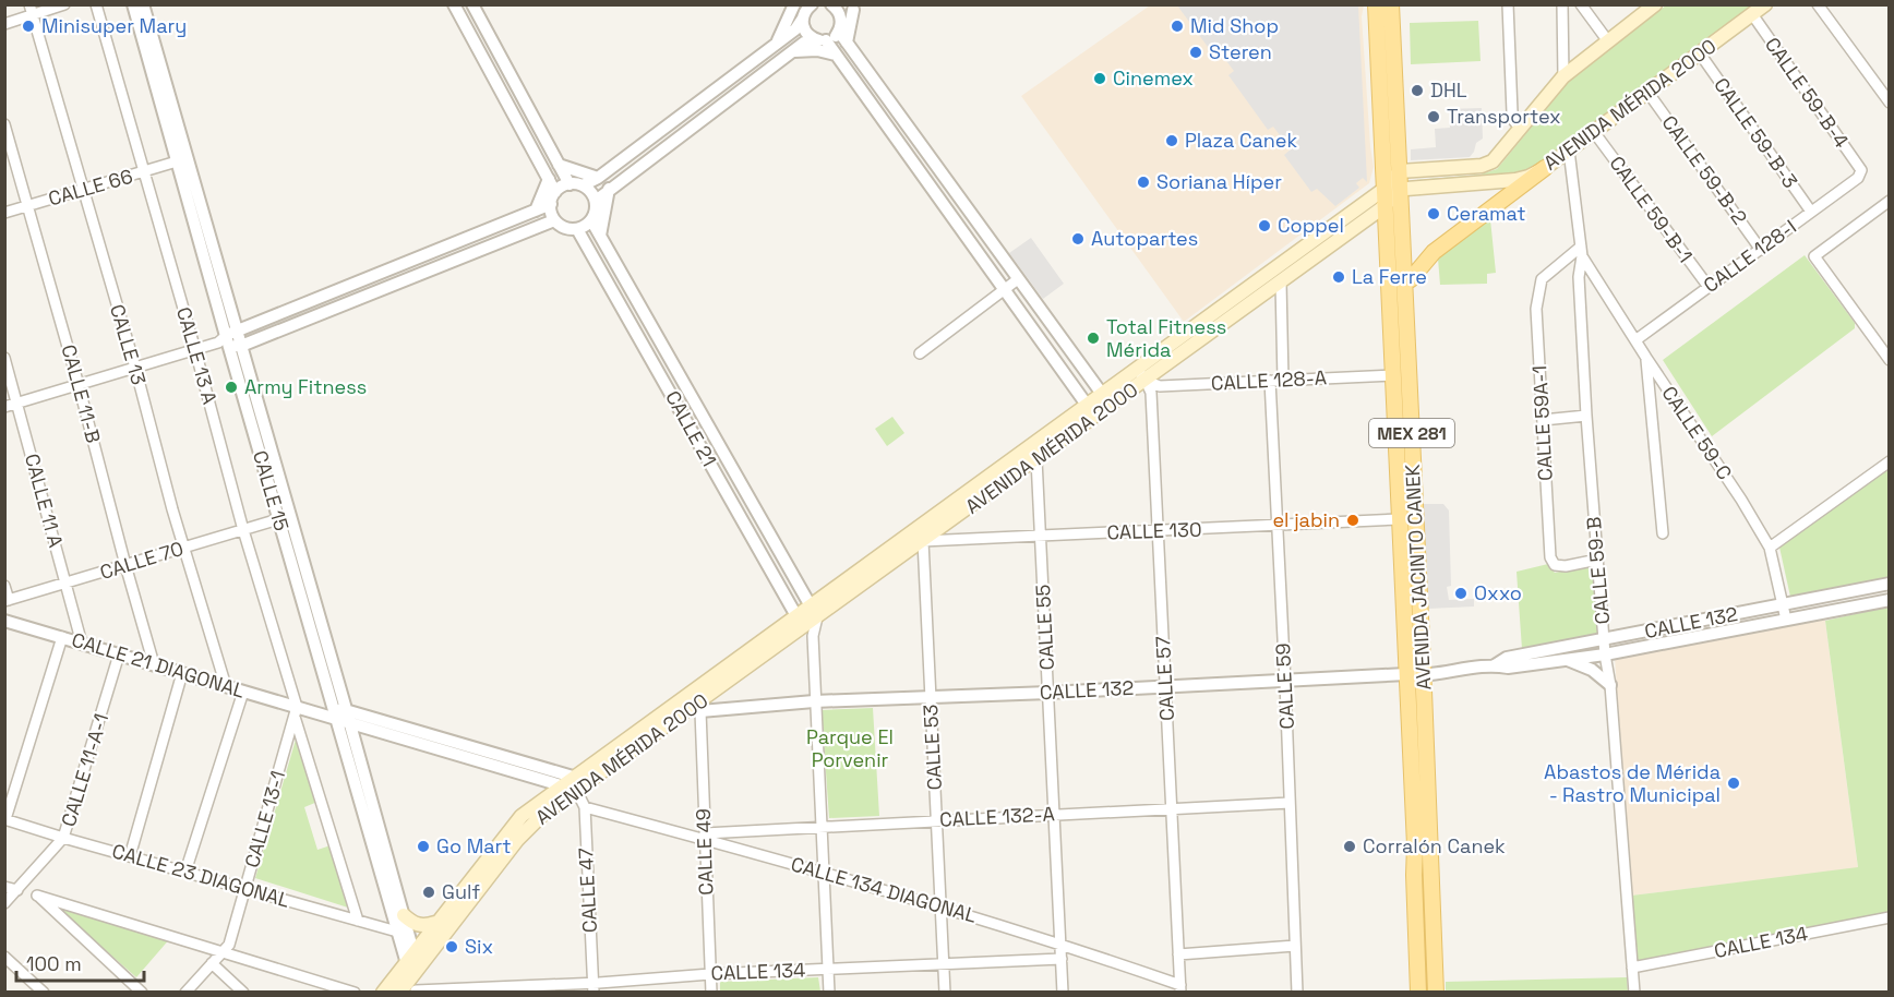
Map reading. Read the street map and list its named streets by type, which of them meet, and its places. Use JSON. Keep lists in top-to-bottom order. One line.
{"streets":{"main road":["AVENIDA MÉRIDA 2000","MEX 281","AVENIDA JACINTO CANEK"],"street":["CALLE 59-B-4","CALLE 59-B-3","CALLE 59-B-2","CALLE 66","CALLE 59-B-1","CALLE 128-I","CALLE 13","CALLE 13 A","CALLE 128-A","CALLE 11-B","CALLE 59A-1","CALLE 21","CALLE 59-C","CALLE 15","CALLE 11 A","CALLE 130","CALLE 70","CALLE 59-B","CALLE 132","CALLE 55","CALLE 21 DIAGONAL","CALLE 57","CALLE 59","CALLE 53","CALLE 11-A-1","CALLE 132-A","CALLE 13-1","CALLE 49","CALLE 23 DIAGONAL","CALLE 47","CALLE 134 DIAGONAL","CALLE 134"]},"crossings":[["CALLE 59-B-4","AVENIDA MÉRIDA 2000"],["CALLE 59-B-4","CALLE 128-I"],["AVENIDA MÉRIDA 2000","CALLE 59-B-3"],["AVENIDA MÉRIDA 2000","CALLE 59-B-2"],["AVENIDA MÉRIDA 2000","CALLE 59-B-1"],["AVENIDA MÉRIDA 2000","CALLE 128-A"],["AVENIDA MÉRIDA 2000","CALLE 21"],["AVENIDA MÉRIDA 2000","CALLE 15"],["AVENIDA MÉRIDA 2000","CALLE 130"],["AVENIDA MÉRIDA 2000","CALLE 59-B"],["AVENIDA MÉRIDA 2000","AVENIDA JACINTO CANEK"],["AVENIDA MÉRIDA 2000","CALLE 132"],["AVENIDA MÉRIDA 2000","CALLE 55"],["AVENIDA MÉRIDA 2000","CALLE 21 DIAGONAL"],["AVENIDA MÉRIDA 2000","CALLE 57"],["AVENIDA MÉRIDA 2000","CALLE 53"],["AVENIDA MÉRIDA 2000","CALLE 49"],["AVENIDA MÉRIDA 2000","CALLE 47"],["CALLE 59-B-3","CALLE 128-I"],["CALLE 59-B-2","CALLE 128-I"],["CALLE 66","CALLE 13"],["CALLE 66","CALLE 13 A"],["CALLE 66","CALLE 11-B"],["CALLE 66","CALLE 15"],["CALLE 59-B-1","CALLE 128-I"],["CALLE 128-I","CALLE 59-C"],["CALLE 13","CALLE 70"],["CALLE 13","CALLE 21 DIAGONAL"],["CALLE 13 A","CALLE 70"],["CALLE 13 A","CALLE 21 DIAGONAL"],["CALLE 13 A","CALLE 13-1"],["CALLE 13 A","CALLE 23 DIAGONAL"],["CALLE 128-A","AVENIDA JACINTO CANEK"],["CALLE 128-A","CALLE 57"],["CALLE 128-A","CALLE 59"],["CALLE 11-B","CALLE 70"],["CALLE 11-B","CALLE 21 DIAGONAL"],["CALLE 59A-1","CALLE 59-C"],["CALLE 59A-1","CALLE 59-B"],["CALLE 59-C","CALLE 59-B"],["CALLE 59-C","CALLE 132"],["CALLE 15","CALLE 70"],["CALLE 15","CALLE 21 DIAGONAL"],["CALLE 15","CALLE 23 DIAGONAL"],["CALLE 11 A","CALLE 70"],["CALLE 11 A","CALLE 21 DIAGONAL"],["CALLE 130","AVENIDA JACINTO CANEK"],["CALLE 130","CALLE 55"],["CALLE 130","CALLE 57"],["CALLE 130","CALLE 59"],["CALLE 130","CALLE 53"],["CALLE 59-B","CALLE 132"],["CALLE 59-B","CALLE 134"],["AVENIDA JACINTO CANEK","CALLE 132"],["CALLE 132","CALLE 55"],["CALLE 132","CALLE 57"],["CALLE 132","CALLE 59"],["CALLE 132","CALLE 53"],["CALLE 132","CALLE 49"],["CALLE 55","CALLE 132-A"],["CALLE 55","CALLE 134 DIAGONAL"],["CALLE 55","CALLE 134"],["CALLE 21 DIAGONAL","CALLE 11-A-1"],["CALLE 21 DIAGONAL","CALLE 13-1"],["CALLE 21 DIAGONAL","CALLE 47"],["CALLE 57","CALLE 132-A"],["CALLE 57","CALLE 134 DIAGONAL"],["CALLE 59","CALLE 132-A"],["CALLE 53","CALLE 132-A"],["CALLE 53","CALLE 134 DIAGONAL"],["CALLE 53","CALLE 134"],["CALLE 11-A-1","CALLE 23 DIAGONAL"],["CALLE 132-A","CALLE 49"],["CALLE 132-A","CALLE 134 DIAGONAL"],["CALLE 13-1","CALLE 23 DIAGONAL"],["CALLE 49","CALLE 134 DIAGONAL"],["CALLE 49","CALLE 134"],["CALLE 47","CALLE 134 DIAGONAL"],["CALLE 47","CALLE 134"]],"parks":["Parque El Porvenir"],"places":["Minisuper Mary","Mid Shop","Steren","Cinemex","DHL","Transportex","Plaza Canek","Soriana Híper","Ceramat","Coppel","Autopartes","La Ferre","Total Fitness Mérida","Army Fitness","el jabin","Oxxo","Abastos de Mérida - Rastro Municipal","Go Mart","Corralón Canek","Gulf","Six"],"scale_bar":"100 m"}
